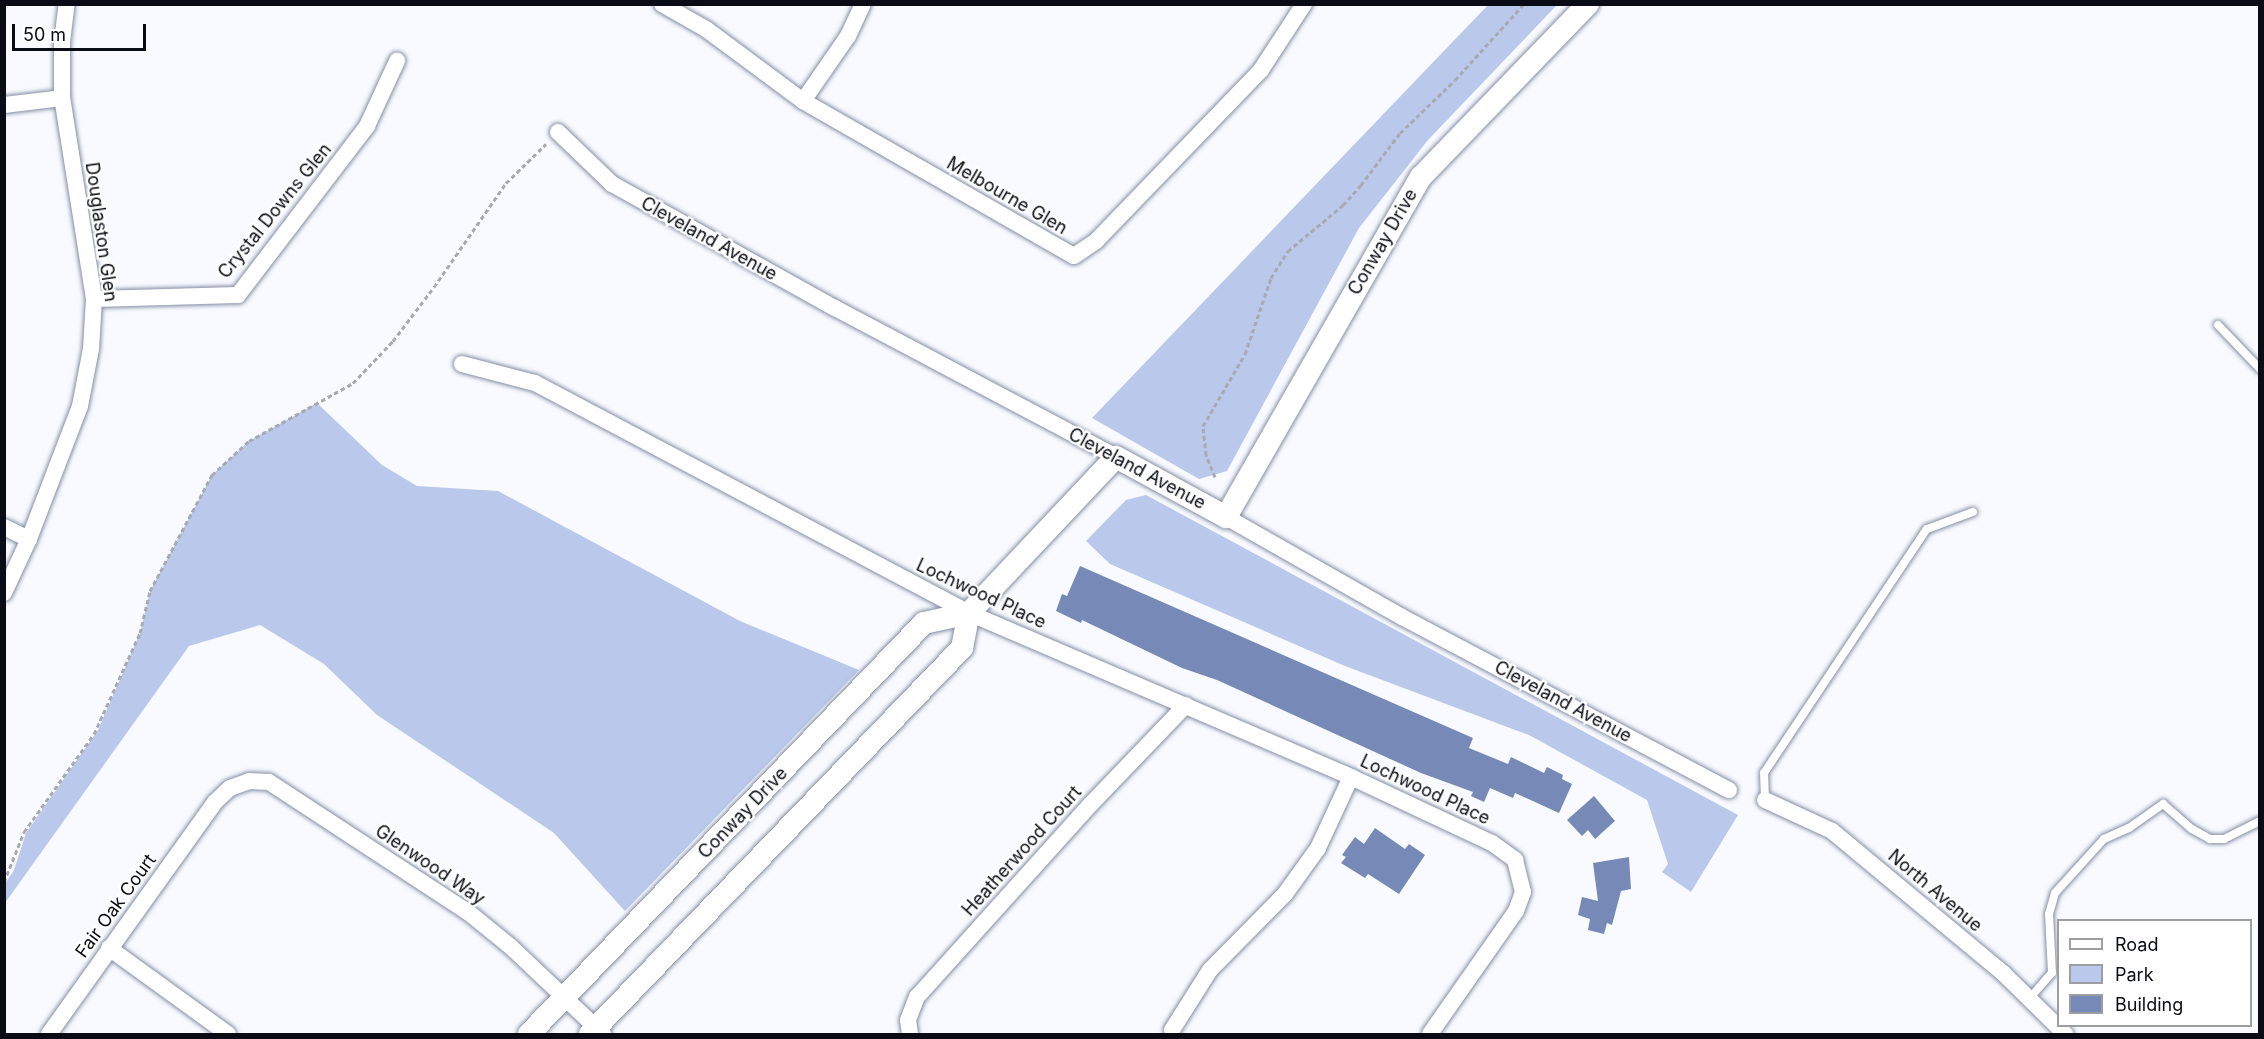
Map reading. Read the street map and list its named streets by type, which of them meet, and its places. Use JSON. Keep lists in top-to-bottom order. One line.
{"streets":{"street":["Melbourne Glen","Crystal Downs Glen","Douglaston Glen","Cleveland Avenue","Conway Drive","Lochwood Place","Heatherwood Court","Glenwood Way","North Avenue","Fair Oak Court"]},"crossings":[["Crystal Downs Glen","Douglaston Glen"],["Cleveland Avenue","Conway Drive"],["Conway Drive","Lochwood Place"],["Conway Drive","Glenwood Way"],["Lochwood Place","Heatherwood Court"],["Glenwood Way","Fair Oak Court"]],"legend":["Road","Park","Building"],"scale_bar":"50 m"}
